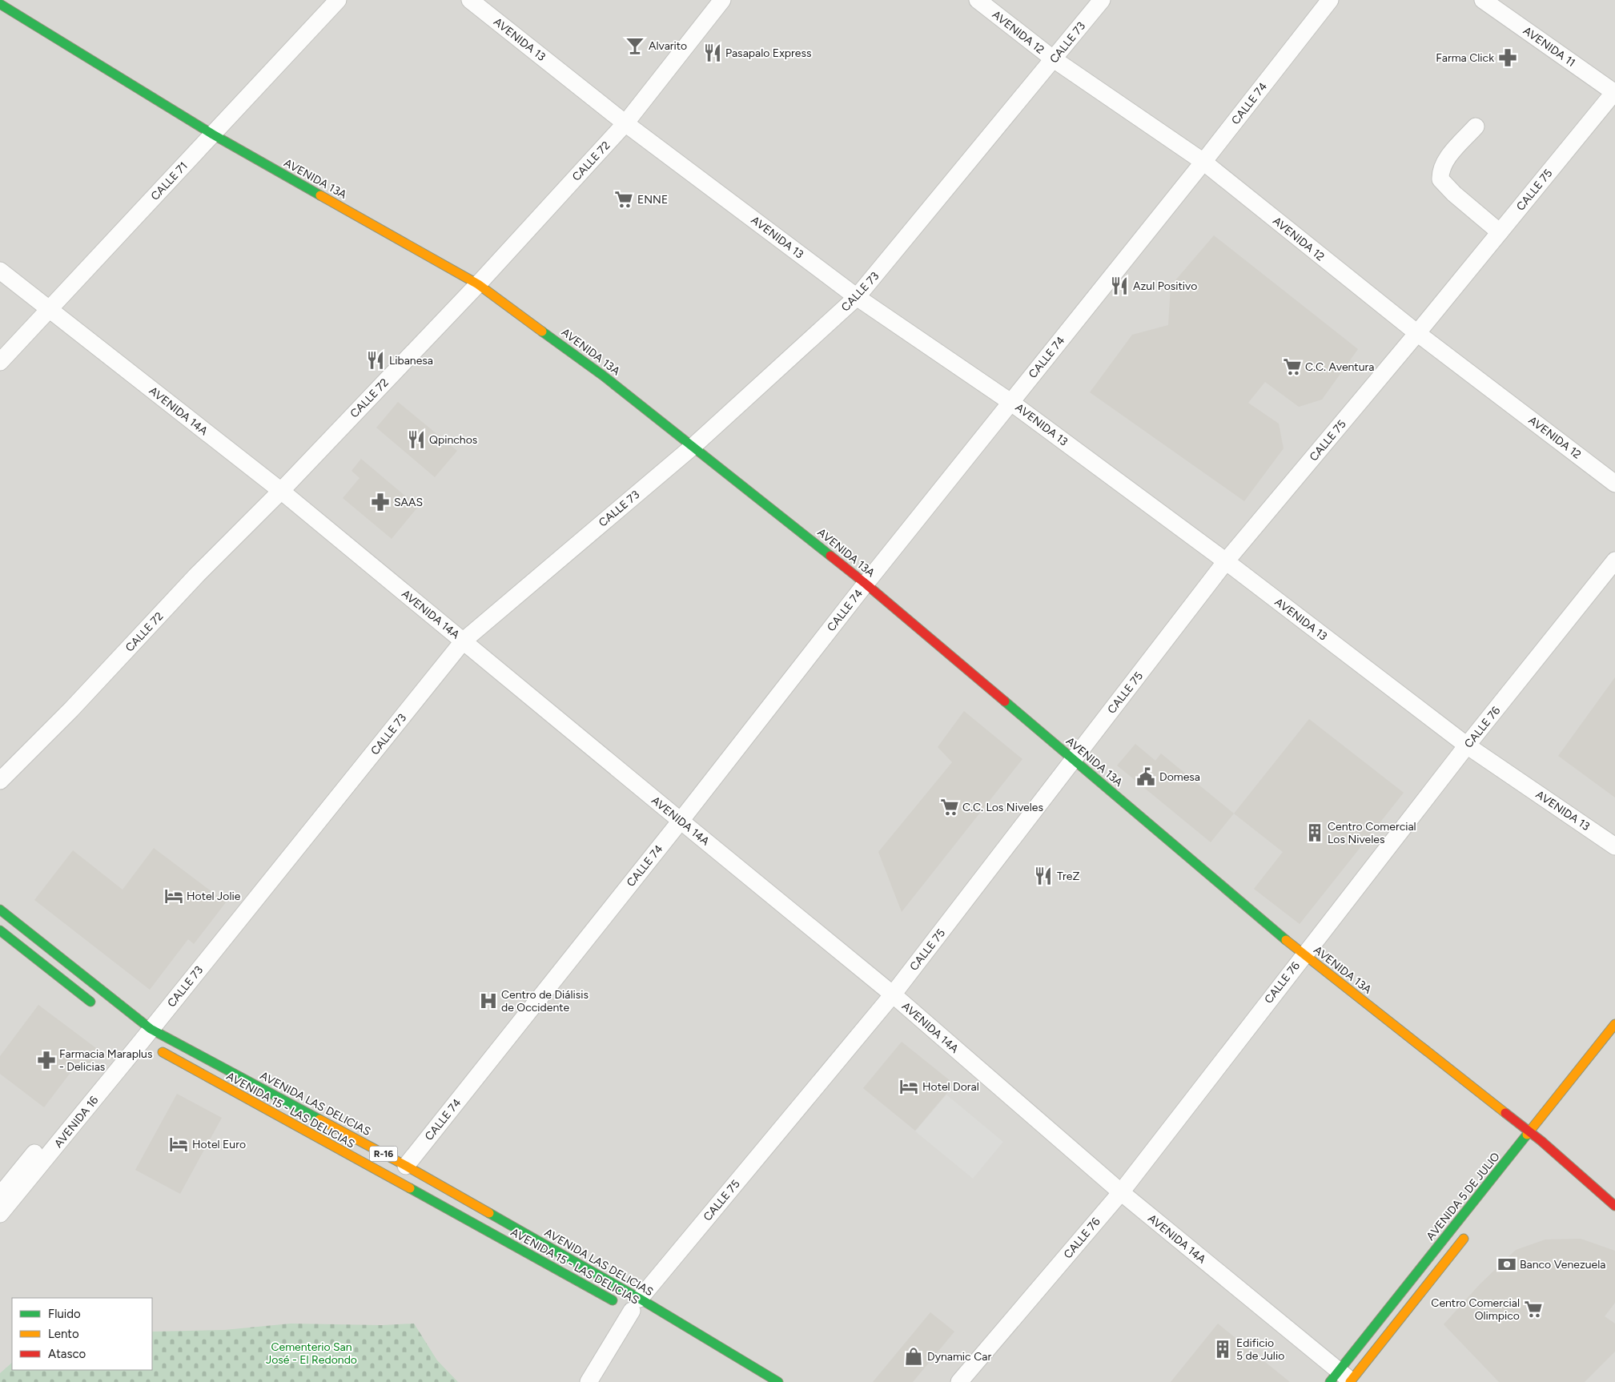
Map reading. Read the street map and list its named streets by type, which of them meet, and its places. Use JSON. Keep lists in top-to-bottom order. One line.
{"streets":{"main road":["AVENIDA 13A","AVENIDA LAS DELICIAS","AVENIDA 15 - LAS DELICIAS","R-16","AVENIDA 5 DE JULIO"],"street":["AVENIDA 12","AVENIDA 13","CALLE 73","AVENIDA 11","CALLE 74","CALLE 72","CALLE 71","CALLE 75","AVENIDA 14A","CALLE 76","AVENIDA 16"]},"crossings":[["AVENIDA 12","CALLE 73"],["AVENIDA 12","CALLE 74"],["AVENIDA 12","CALLE 75"],["AVENIDA 13","CALLE 73"],["AVENIDA 13","CALLE 74"],["AVENIDA 13","CALLE 72"],["AVENIDA 13","CALLE 75"],["AVENIDA 13","CALLE 76"],["CALLE 73","AVENIDA 13A"],["CALLE 73","AVENIDA 14A"],["CALLE 73","AVENIDA LAS DELICIAS"],["CALLE 73","AVENIDA 15 - LAS DELICIAS"],["CALLE 73","AVENIDA 16"],["AVENIDA 11","CALLE 75"],["CALLE 74","AVENIDA 13A"],["CALLE 74","AVENIDA 14A"],["CALLE 74","AVENIDA LAS DELICIAS"],["CALLE 72","AVENIDA 13A"],["CALLE 72","AVENIDA 14A"],["AVENIDA 13A","CALLE 71"],["AVENIDA 13A","CALLE 75"],["AVENIDA 13A","CALLE 76"],["AVENIDA 13A","AVENIDA 5 DE JULIO"],["CALLE 71","AVENIDA 14A"],["CALLE 75","AVENIDA 14A"],["CALLE 75","AVENIDA LAS DELICIAS"],["CALLE 75","AVENIDA 15 - LAS DELICIAS"],["AVENIDA 14A","CALLE 76"],["AVENIDA 14A","AVENIDA 5 DE JULIO"],["AVENIDA LAS DELICIAS","AVENIDA 15 - LAS DELICIAS"],["AVENIDA LAS DELICIAS","AVENIDA 16"],["AVENIDA 15 - LAS DELICIAS","AVENIDA 16"]],"parks":["Cementerio San José - El Redondo"],"places":{"bar":["Alvarito"],"restaurant":["Pasapalo Express","Azul Positivo","Libanesa","Qpinchos","TreZ"],"pharmacy":["Farma Click","SAAS","Farmacia Maraplus - Delicias"],"supermarket":["ENNE","C.C. Aventura","C.C. Los Niveles","Centro Comercial Olimpico"],"public building":["Domesa"],"building":["Centro Comercial Los Niveles","Edificio 5 de Julio"],"hotel":["Hotel Jolie","Hotel Doral","Hotel Euro"],"hospital":["Centro de Diálisis de Occidente"],"bank":["Banco Venezuela"],"shop":["Dynamic Car"]},"legend":["Fluido","Lento","Atasco"]}
